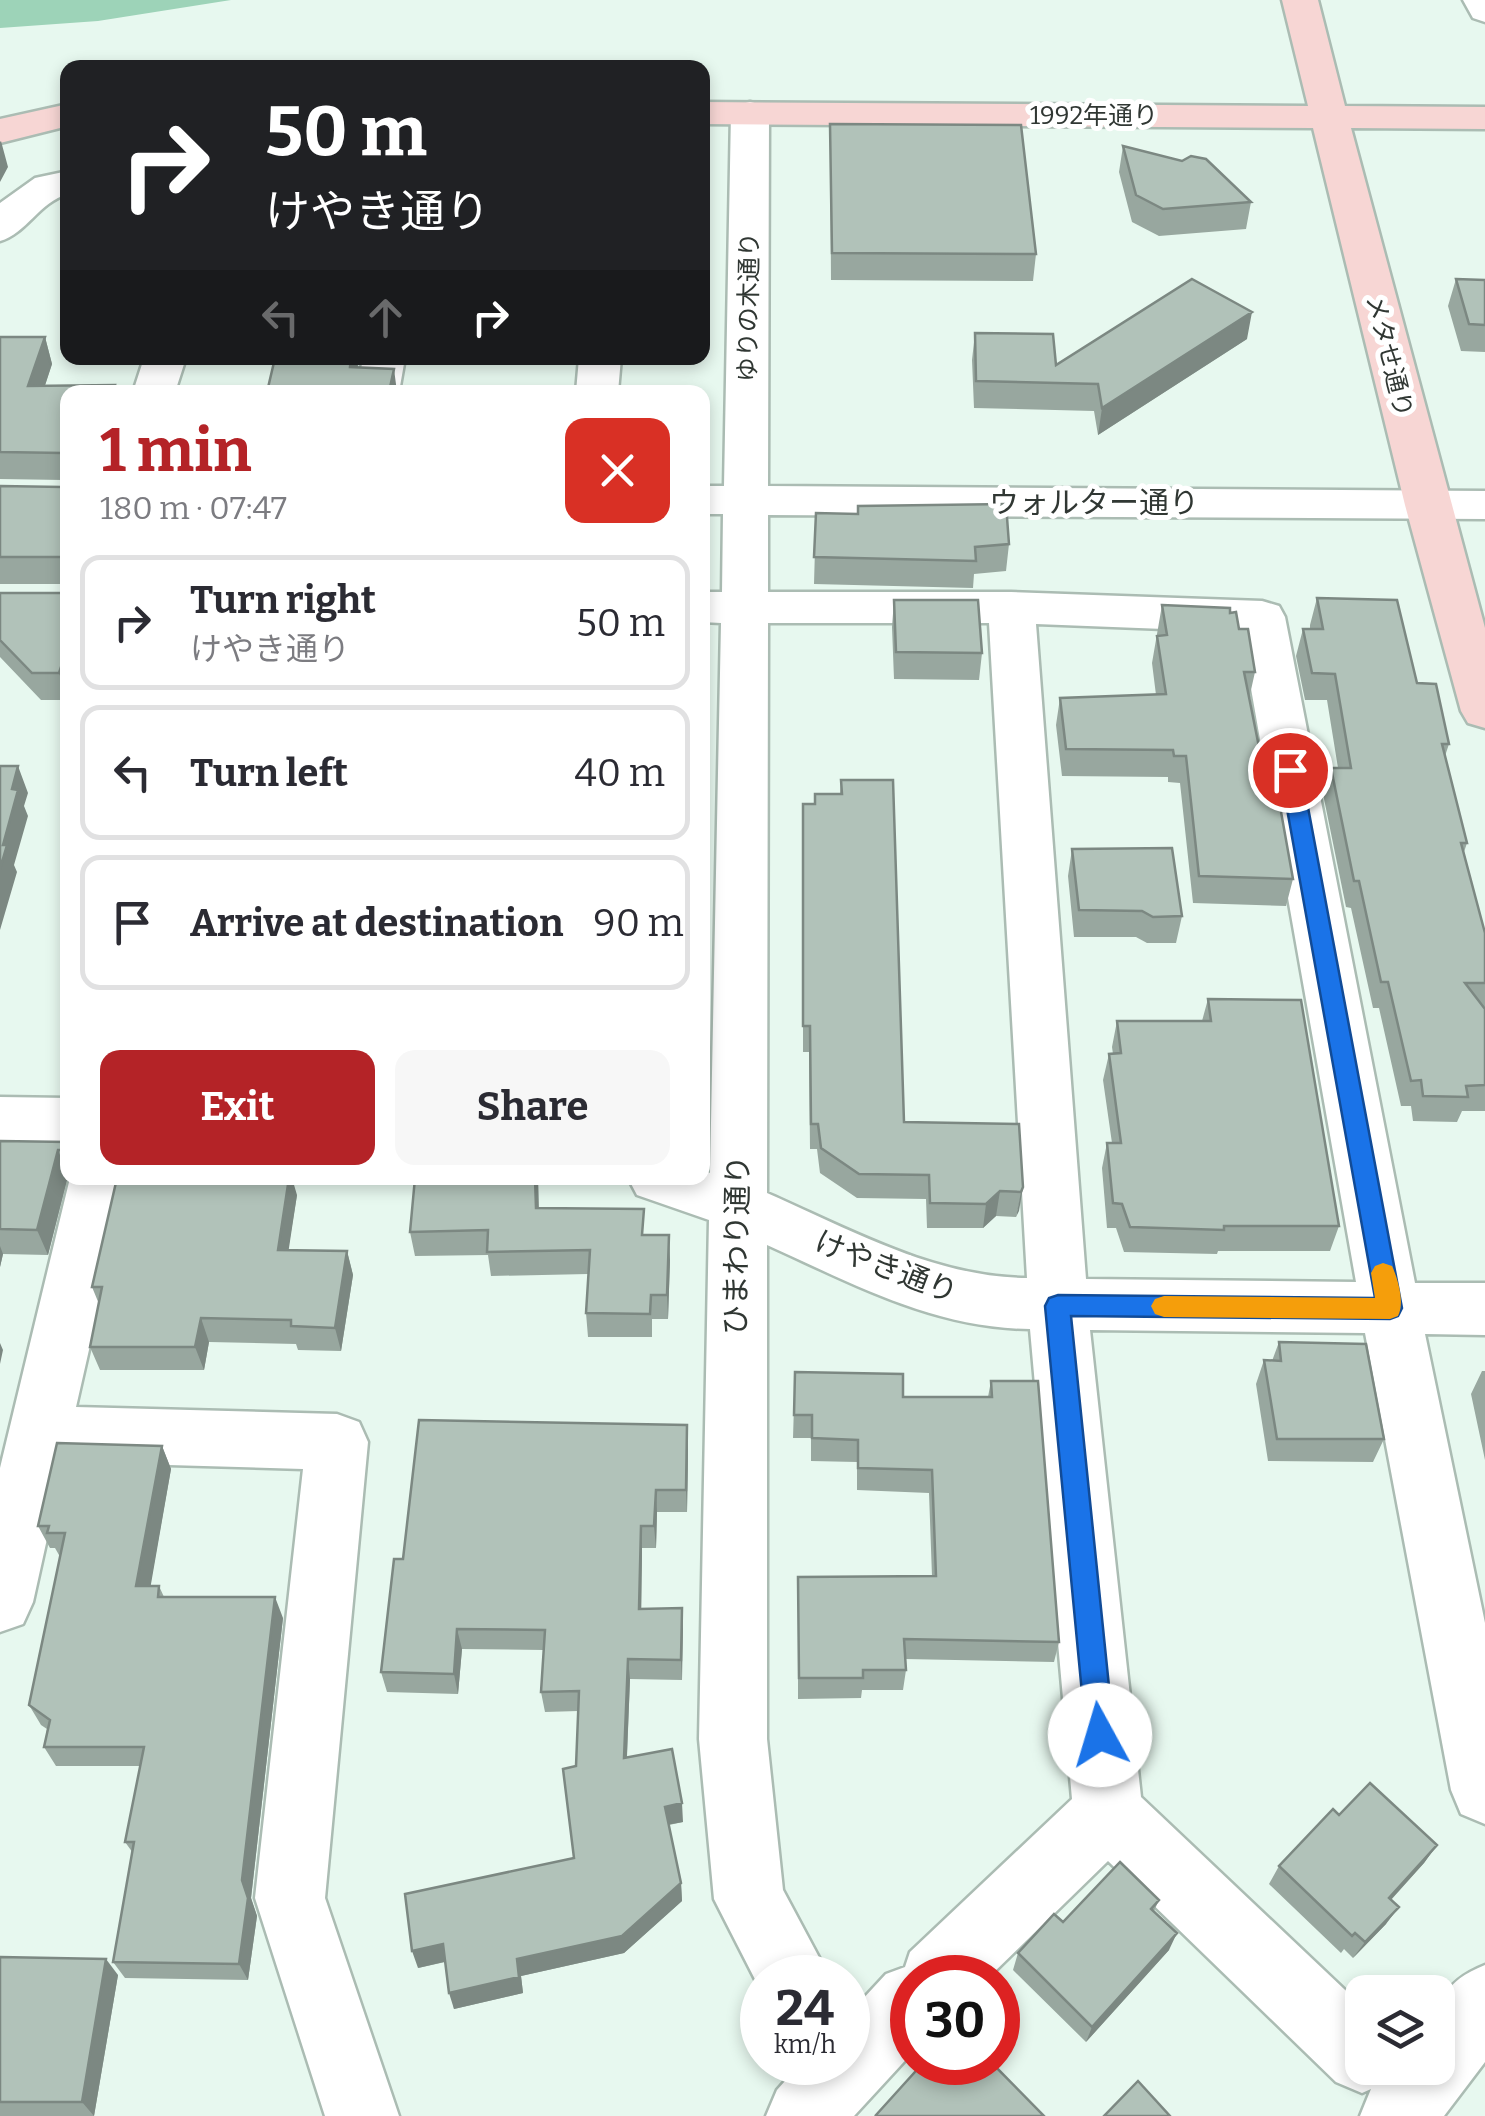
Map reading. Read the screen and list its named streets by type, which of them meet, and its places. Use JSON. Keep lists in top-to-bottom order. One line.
{"streets":{"street":["1992年通り","ゆりの木通り","メタせ通り","ウォルター通り","ひまわり通り","けやき通り"]},"crossings":[["1992年通り","ゆりの木通り"],["1992年通り","メタせ通り"],["ゆりの木通り","ウォルター通り"],["ゆりの木通り","ひまわり通り"],["メタせ通り","ウォルター通り"],["ウォルター通り","ひまわり通り"],["ひまわり通り","けやき通り"]],"page":{"turn":["50 m","けやき通り"],"heading":["1 min","180 m · 07:47"],"list":[{"name":"Turn right","note":"けやき通り","value":"50 m"},{"name":"Turn left","value":"40 m"},{"name":"Arrive at destination","value":"90 m"}],"buttons":["Exit","Share"],"speed":"24 km/h","limit":"30"}}
